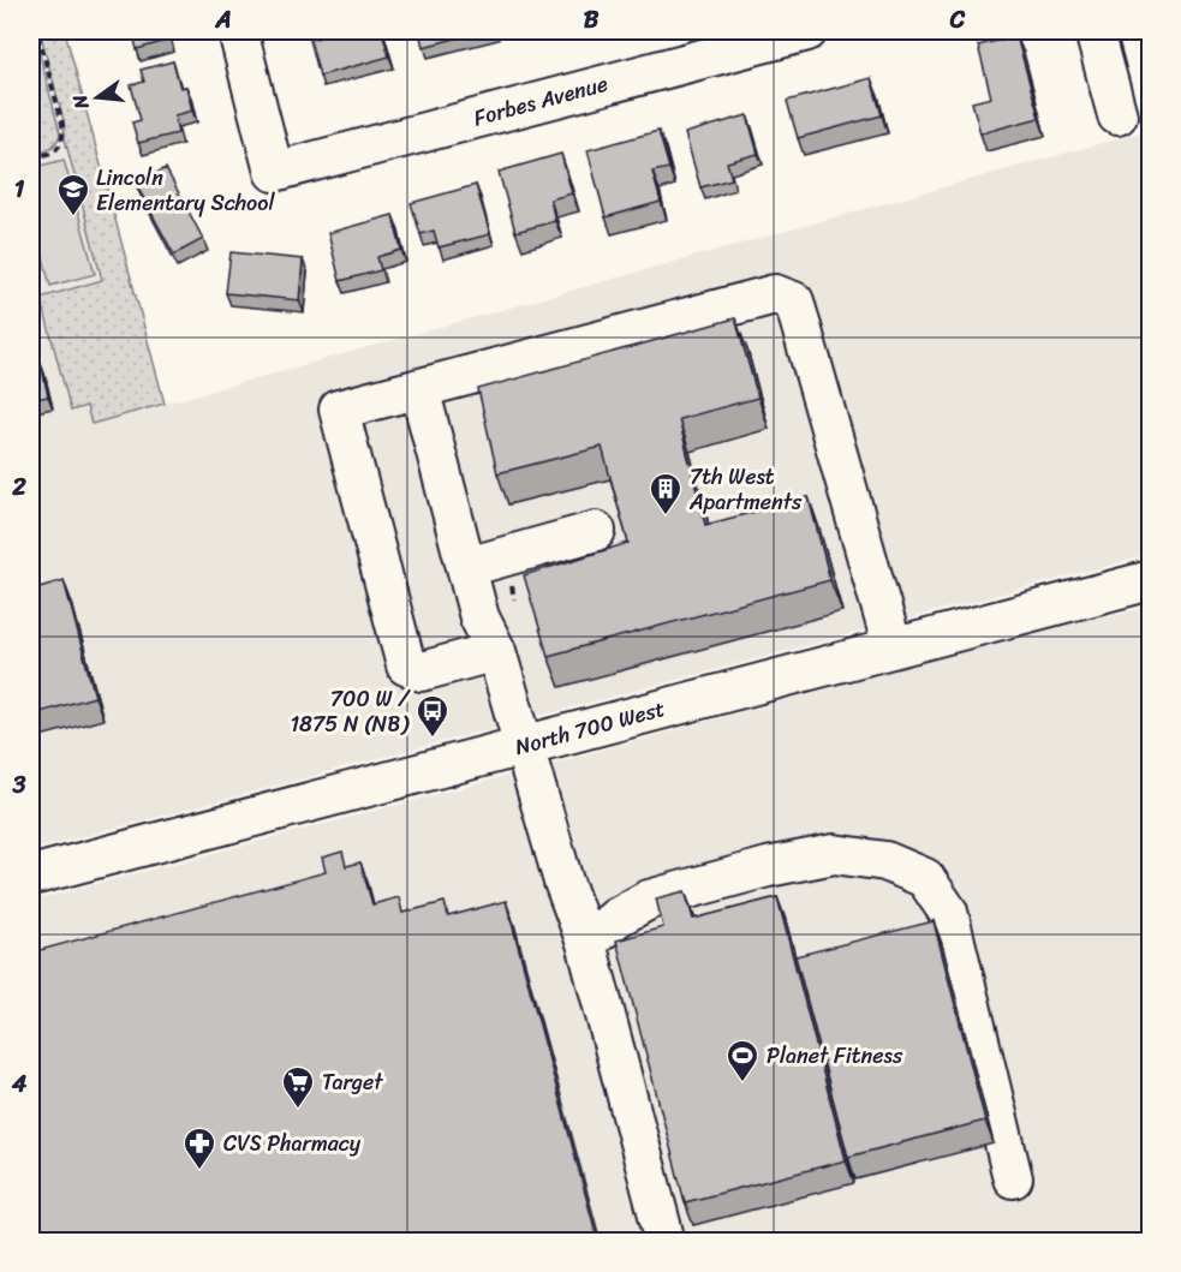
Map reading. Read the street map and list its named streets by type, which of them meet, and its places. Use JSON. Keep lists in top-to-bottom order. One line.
{"streets":{"street":["Forbes Avenue","North 700 West"]},"places":{"school or university":["Lincoln Elementary School"],"building":["7th West Apartments"],"bus stop":["700 W / 1875 N (NB)"],"sports":["Planet Fitness"],"supermarket":["Target"],"pharmacy":["CVS Pharmacy"]},"north":"left","grid":{"columns":["A","B","C"],"rows":["1","2","3","4"]}}
